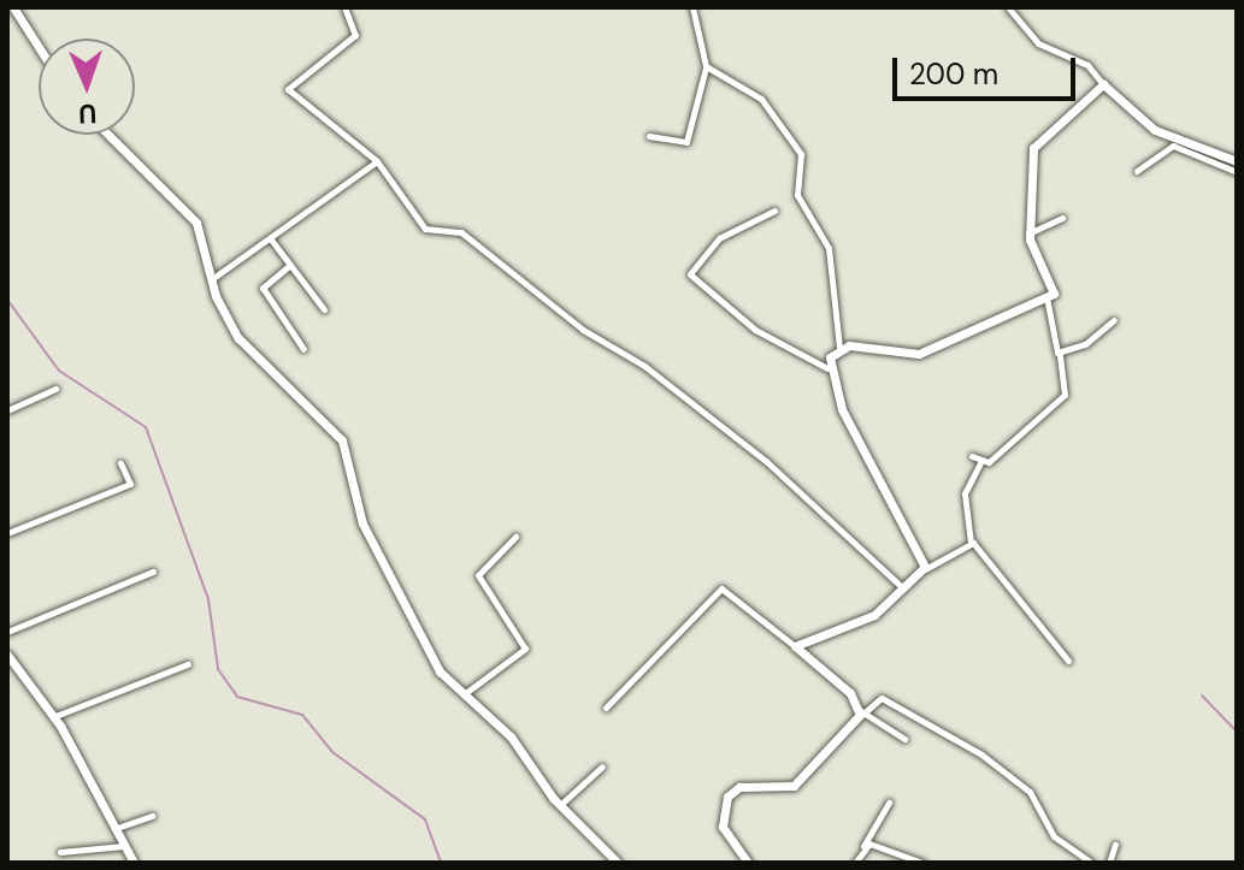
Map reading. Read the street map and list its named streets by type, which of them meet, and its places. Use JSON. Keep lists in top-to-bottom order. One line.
{"scale_bar":"200 m","north":"bottom"}
